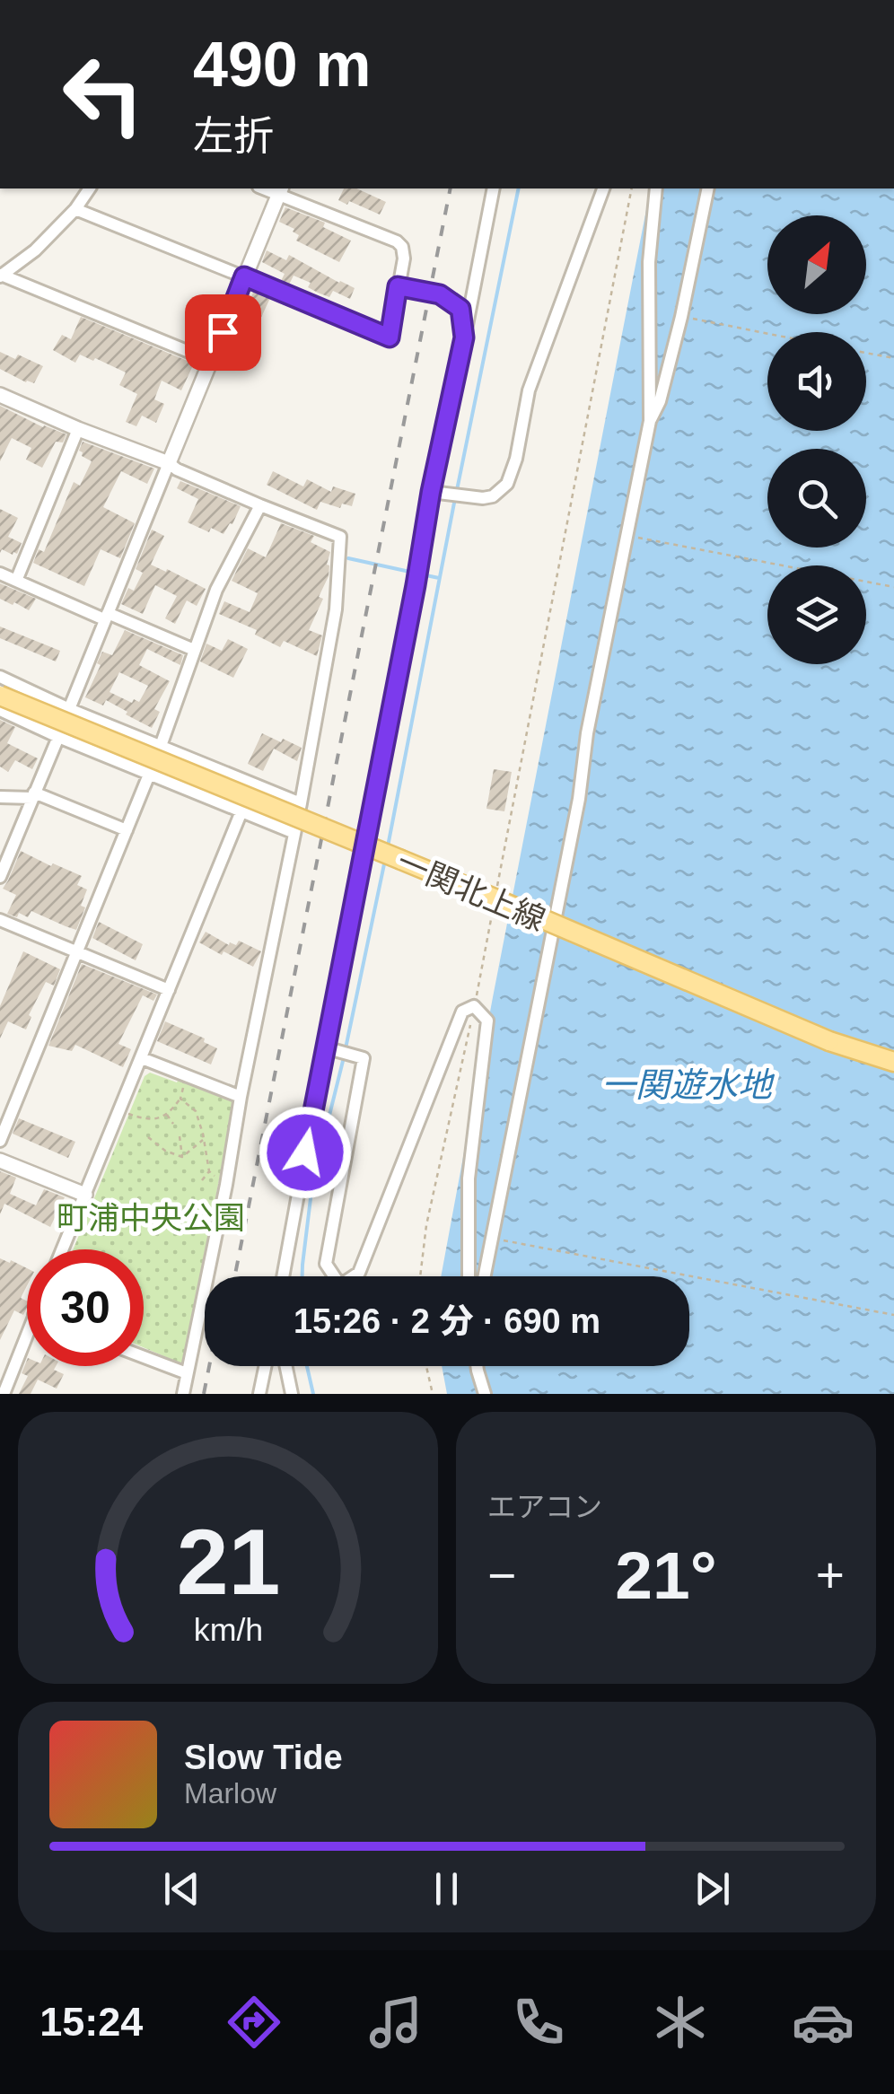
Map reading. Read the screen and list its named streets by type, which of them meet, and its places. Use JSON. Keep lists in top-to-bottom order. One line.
{"streets":{"main road":["一関北上線"]},"water":["一関遊水地"],"parks":["町浦中央公園"],"north":"top right","page":{"turn":["490 m","左折"],"limit":"30","trip":"15:26 · 2 分 · 690 m","tile":"エアコン","heat":["−","21°","+"],"song":["Slow Tide","Marlow"],"tabs":"15:24","gauge":["21","km/h"]}}
